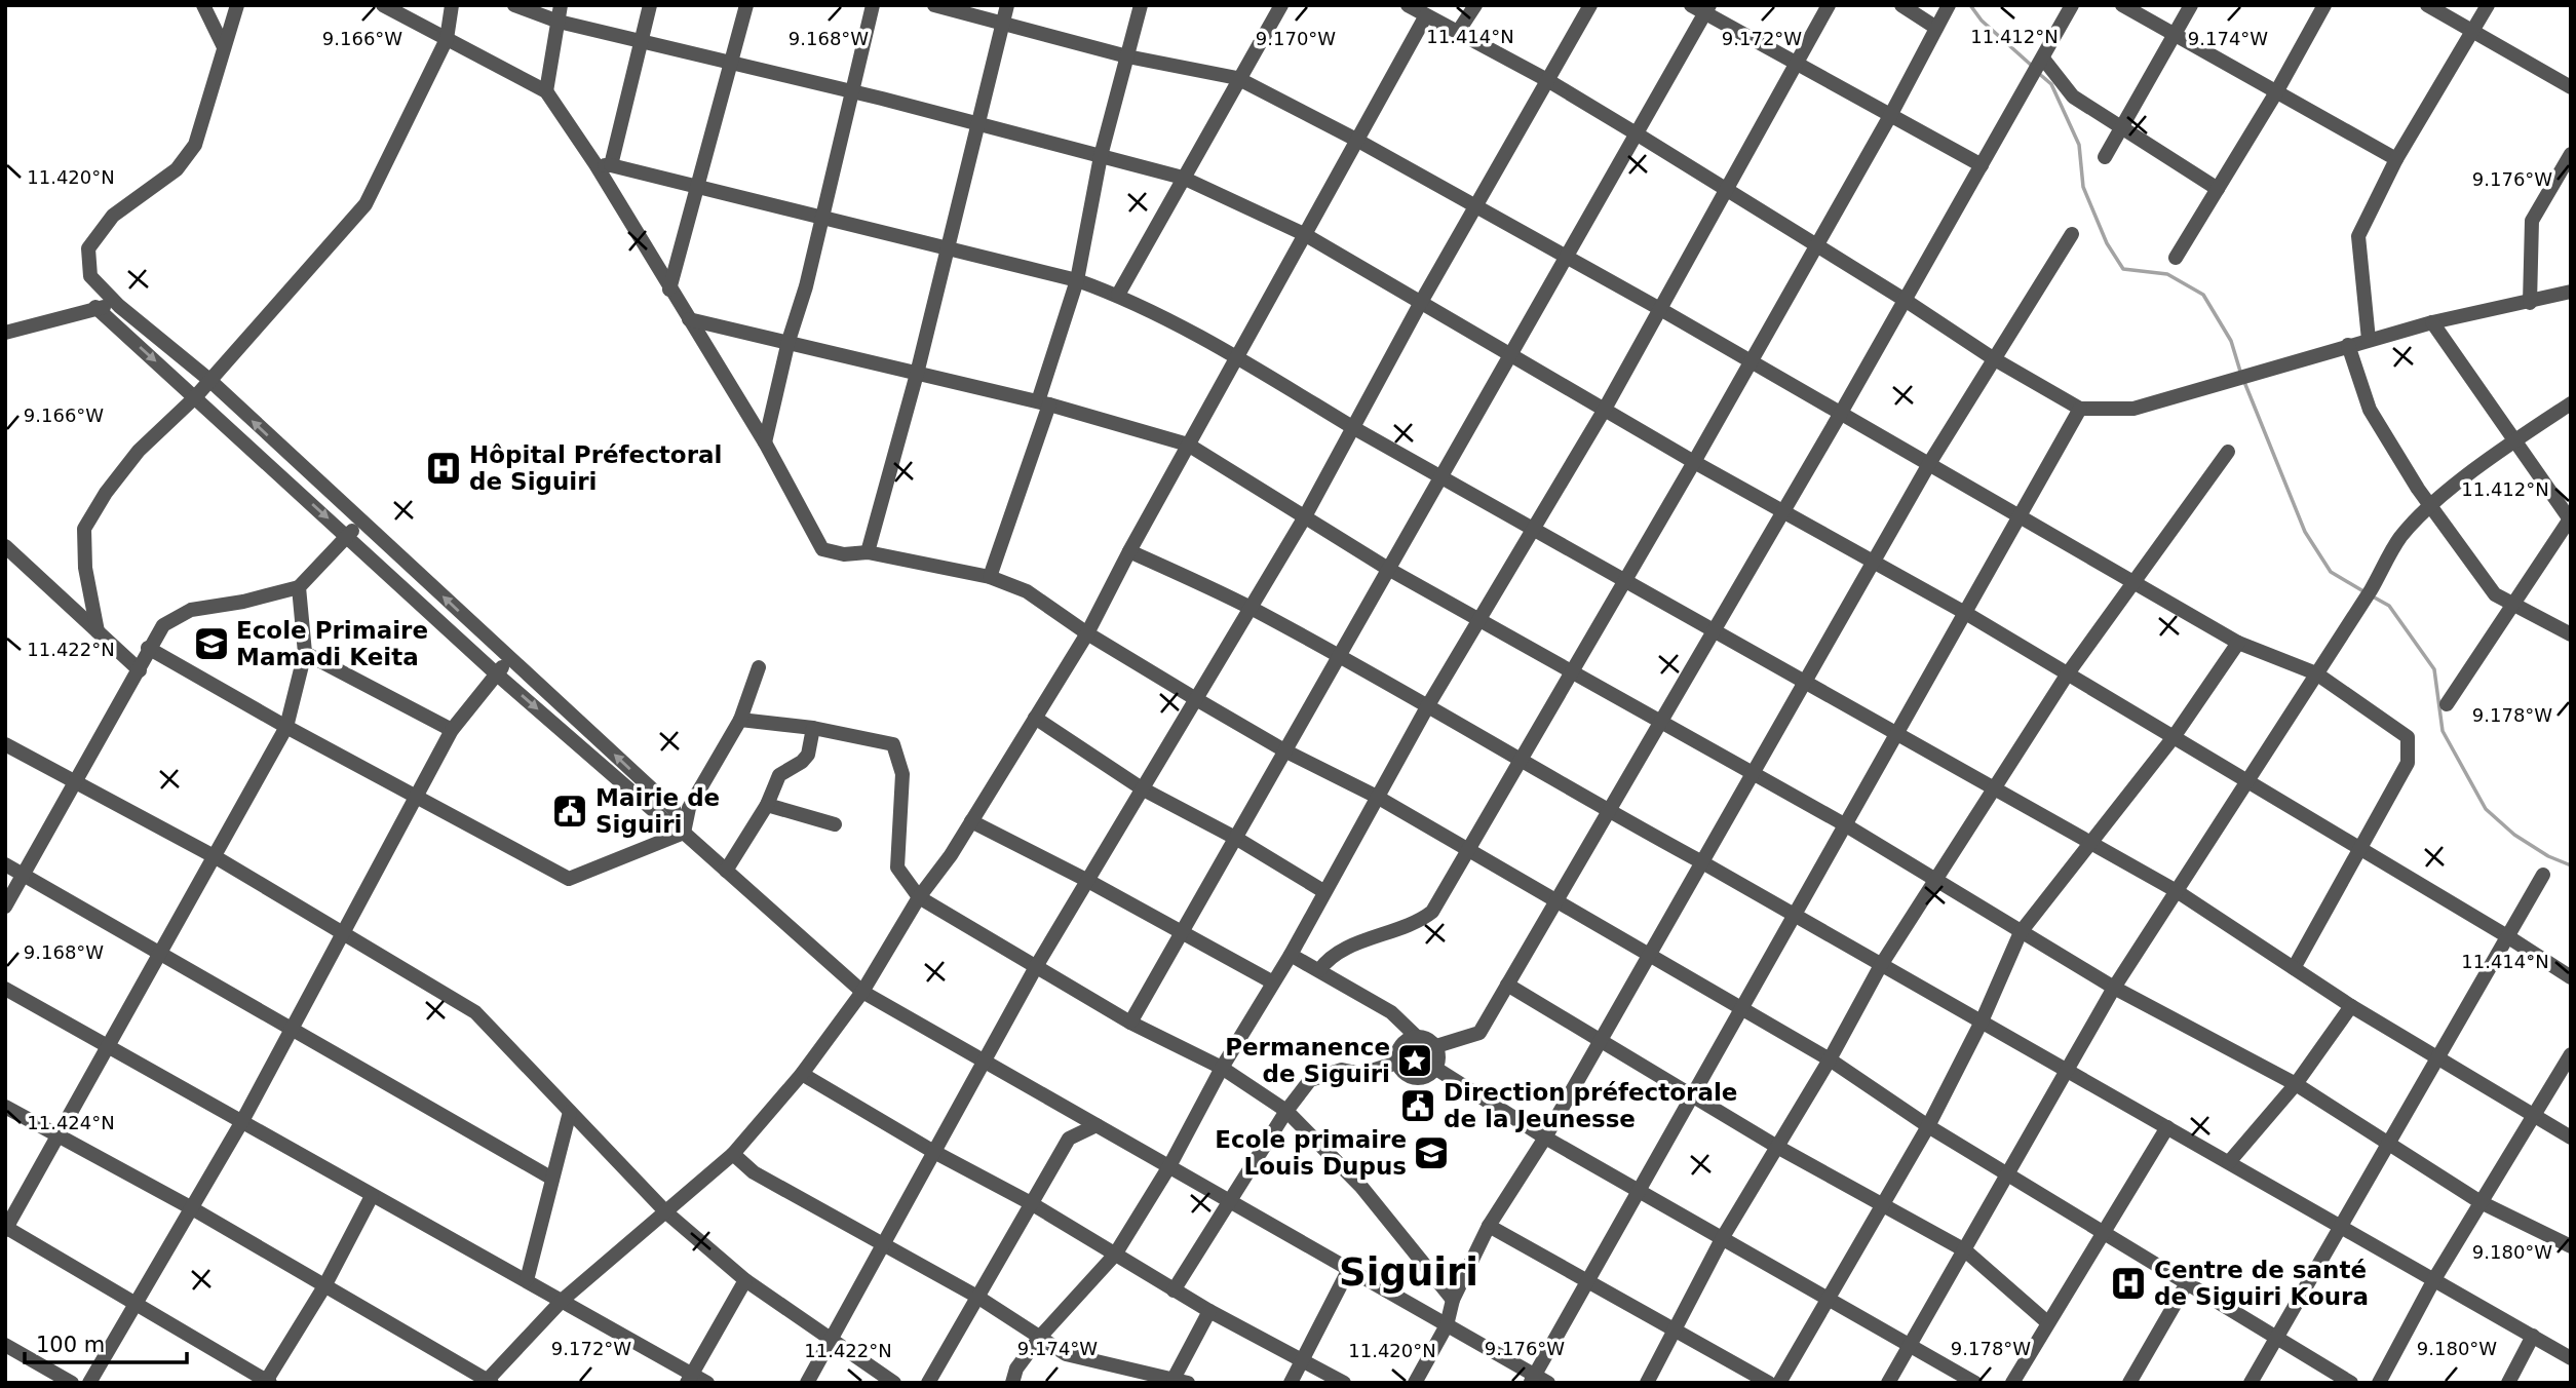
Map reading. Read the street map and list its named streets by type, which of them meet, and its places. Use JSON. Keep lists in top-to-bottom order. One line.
{"districts":["Siguiri"],"places":{"hospital":["Hôpital Préfectoral de Siguiri","Centre de santé de Siguiri Koura"],"school or university":["Ecole Primaire Mamadi Keita","Ecole primaire Louis Dupus"],"public building":["Mairie de Siguiri","Direction préfectorale de la Jeunesse"],"place":["Permanence de Siguiri"]},"scale_bar":"100 m","coordinates":["11.414°N","11.412°N","9.166°W","9.168°W","9.170°W","9.172°W","9.174°W","11.420°N","9.176°W","11.422°N","9.178°W","11.424°N","9.180°W"]}
